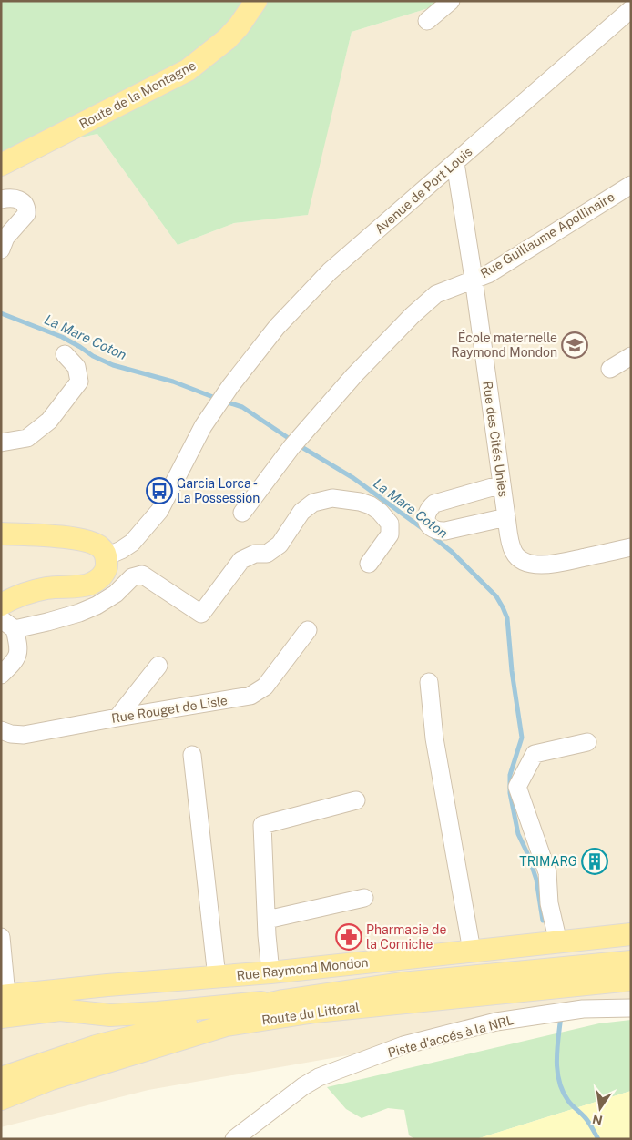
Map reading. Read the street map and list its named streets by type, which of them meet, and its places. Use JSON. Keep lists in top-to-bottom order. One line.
{"streets":{"main road":["Route de la Montagne","Rue Raymond Mondon","Route du Littoral"],"street":["Avenue de Port Louis","Rue Guillaume Apollinaire","Rue des Cités Unies","Rue Rouget de Lisle","Piste d'accés à la NRL"]},"crossings":[["Avenue de Port Louis","Rue des Cités Unies"],["Rue Guillaume Apollinaire","Rue des Cités Unies"]],"water":["La Mare Coton"],"places":{"school or university":["École maternelle Raymond Mondon"],"bus stop":["Garcia Lorca - La Possession"],"building":["TRIMARG"],"pharmacy":["Pharmacie de la Corniche"]},"north":"bottom"}
